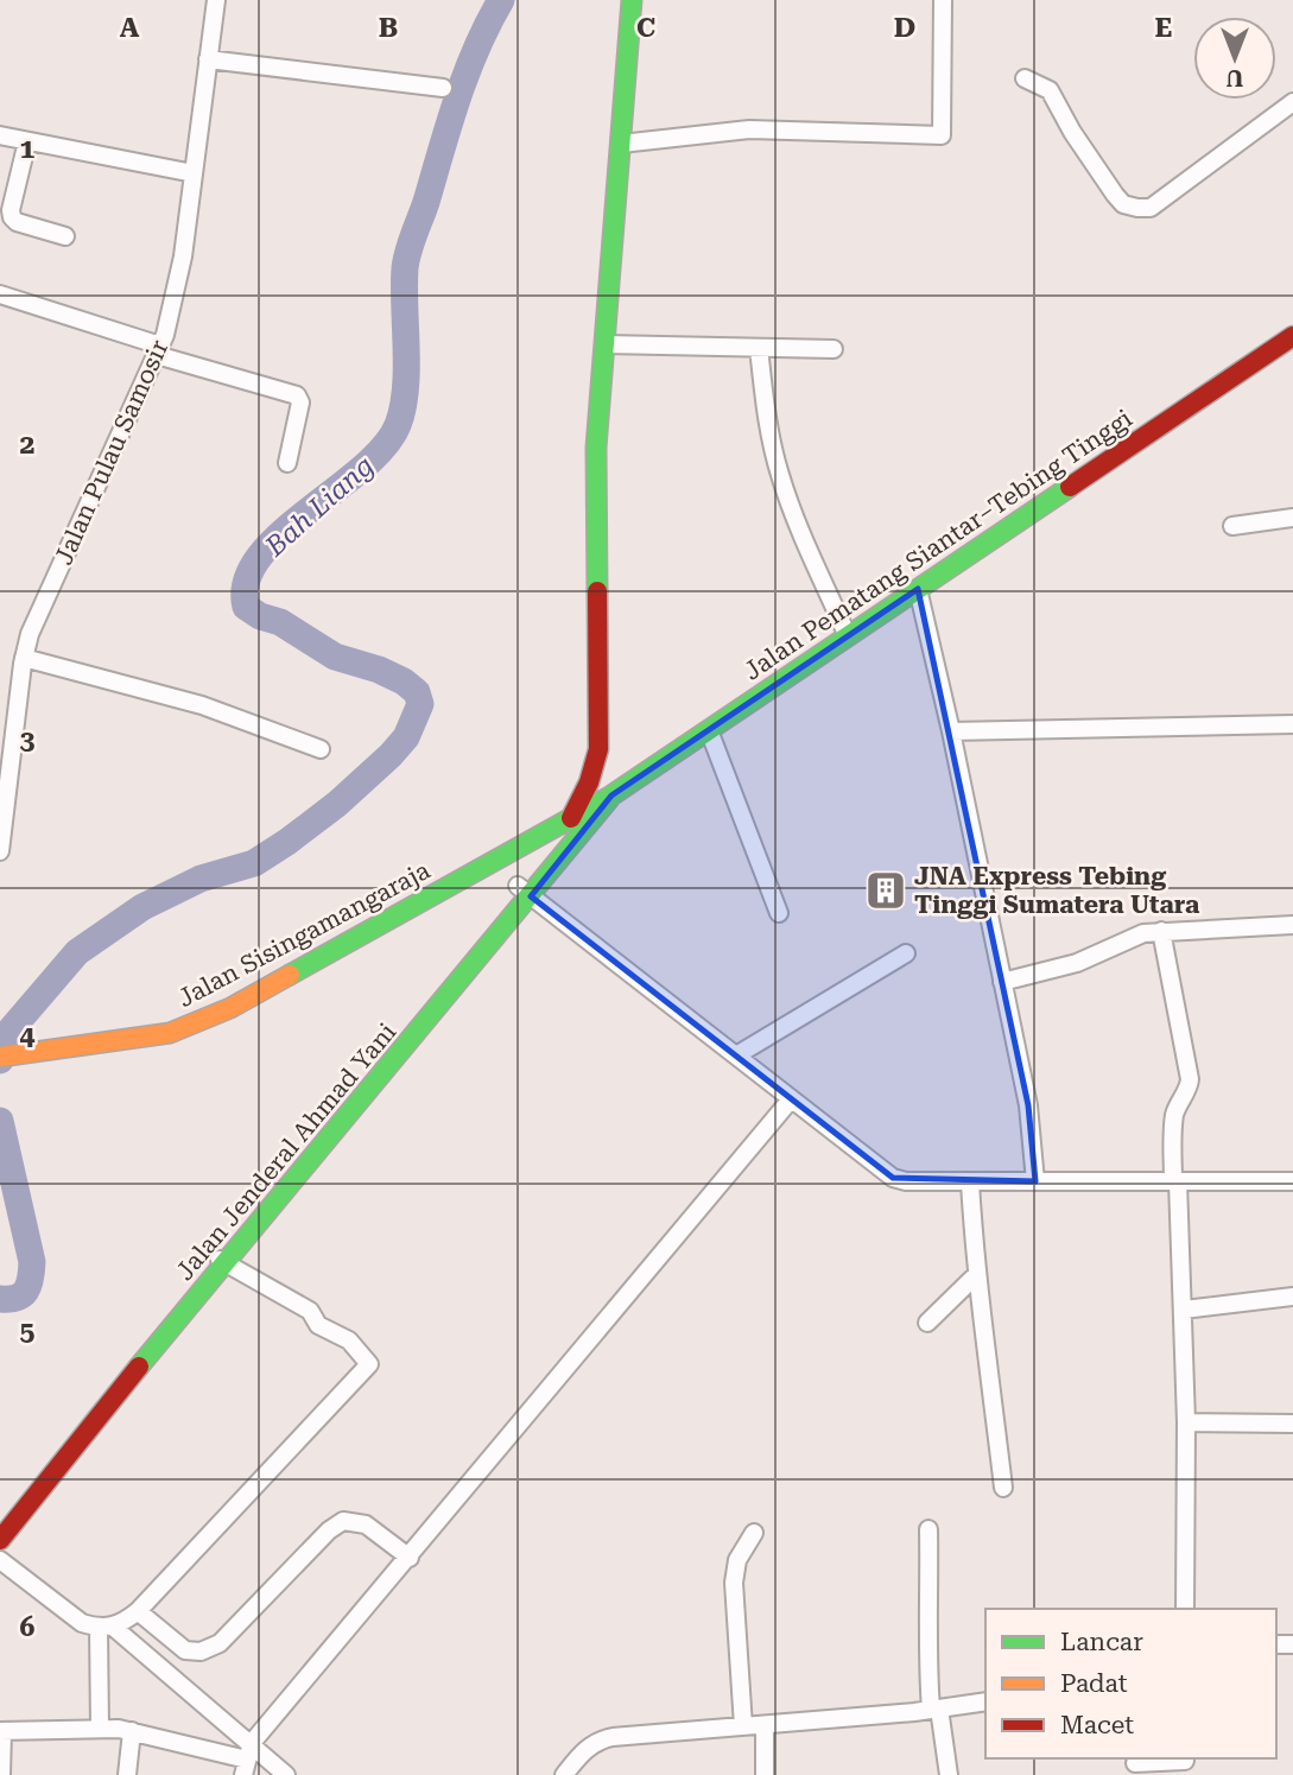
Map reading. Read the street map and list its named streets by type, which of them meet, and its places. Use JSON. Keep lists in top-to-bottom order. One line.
{"streets":{"main road":["Jalan Pematang Siantar–Tebing Tinggi","Jalan Sisingamangaraja","Jalan Jenderal Ahmad Yani"],"street":["Jalan Pulau Samosir"]},"crossings":[["Jalan Pematang Siantar–Tebing Tinggi","Jalan Sisingamangaraja"],["Jalan Pematang Siantar–Tebing Tinggi","Jalan Jenderal Ahmad Yani"],["Jalan Sisingamangaraja","Jalan Jenderal Ahmad Yani"]],"water":["Bah Liang"],"places":{"building":["JNA Express Tebing Tinggi Sumatera Utara"]},"legend":["Lancar","Padat","Macet"],"north":"bottom","grid":{"columns":["A","B","C","D","E"],"rows":["1","2","3","4","5","6"]}}
